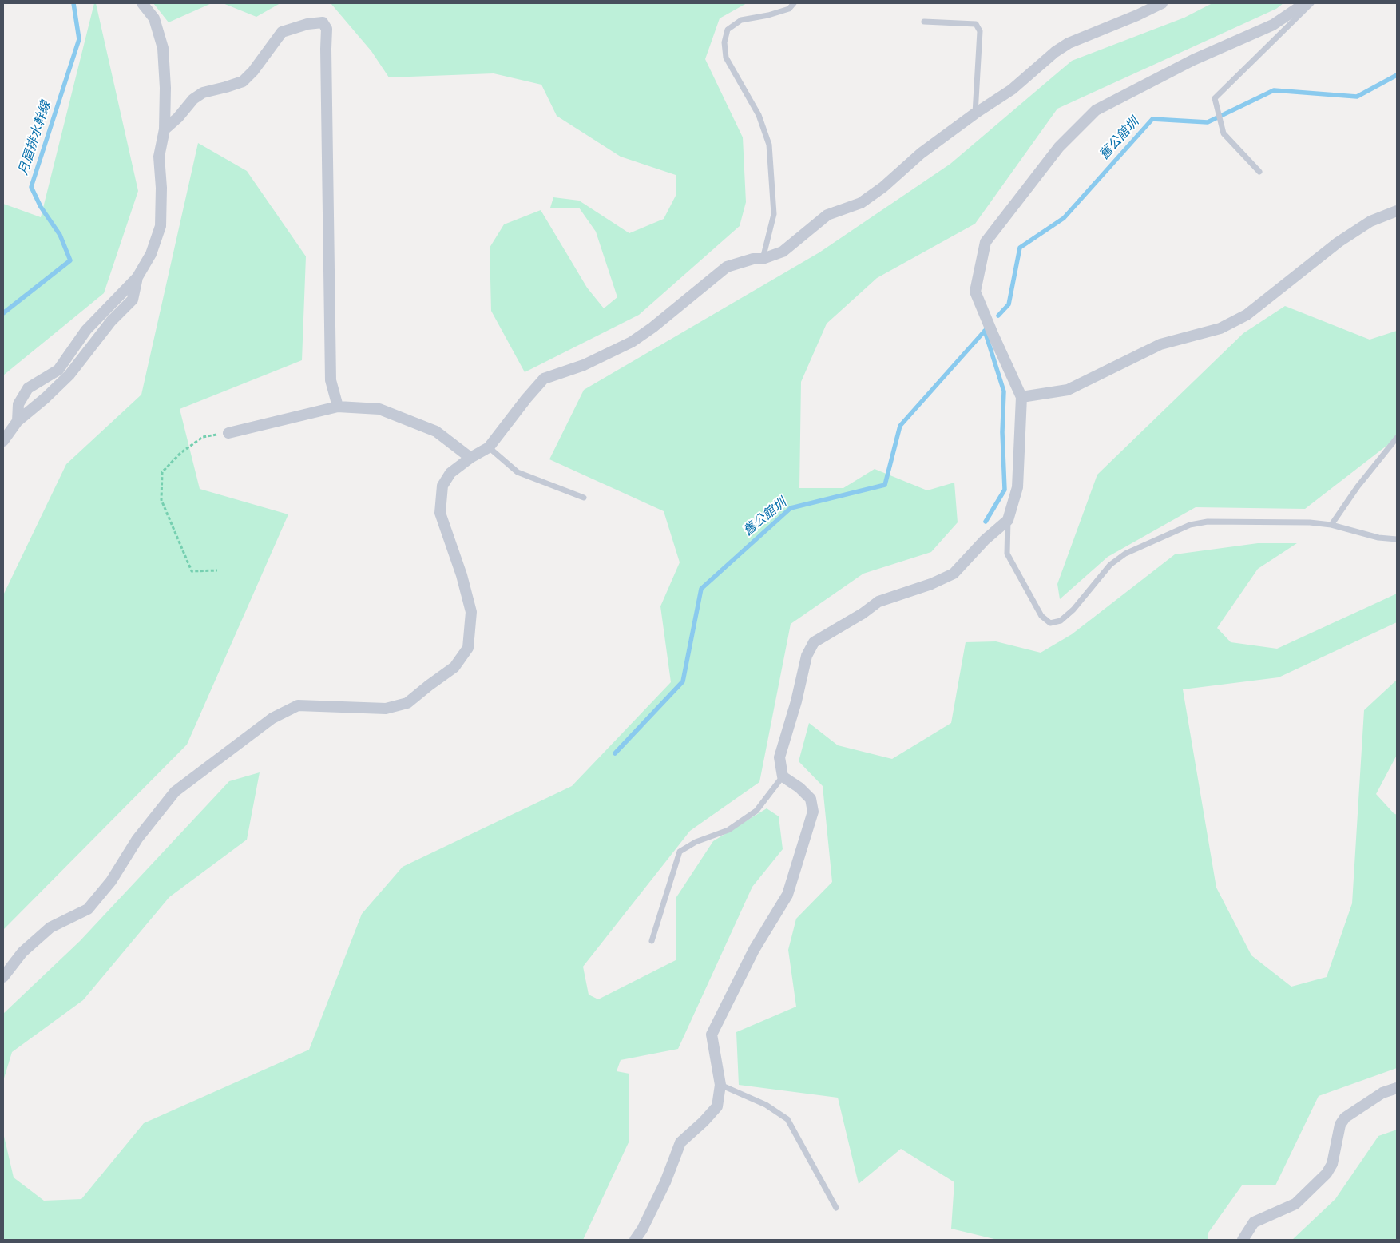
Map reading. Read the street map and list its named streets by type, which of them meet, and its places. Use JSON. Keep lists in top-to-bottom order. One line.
{"water":["月眉排水幹線","舊公館圳"]}
